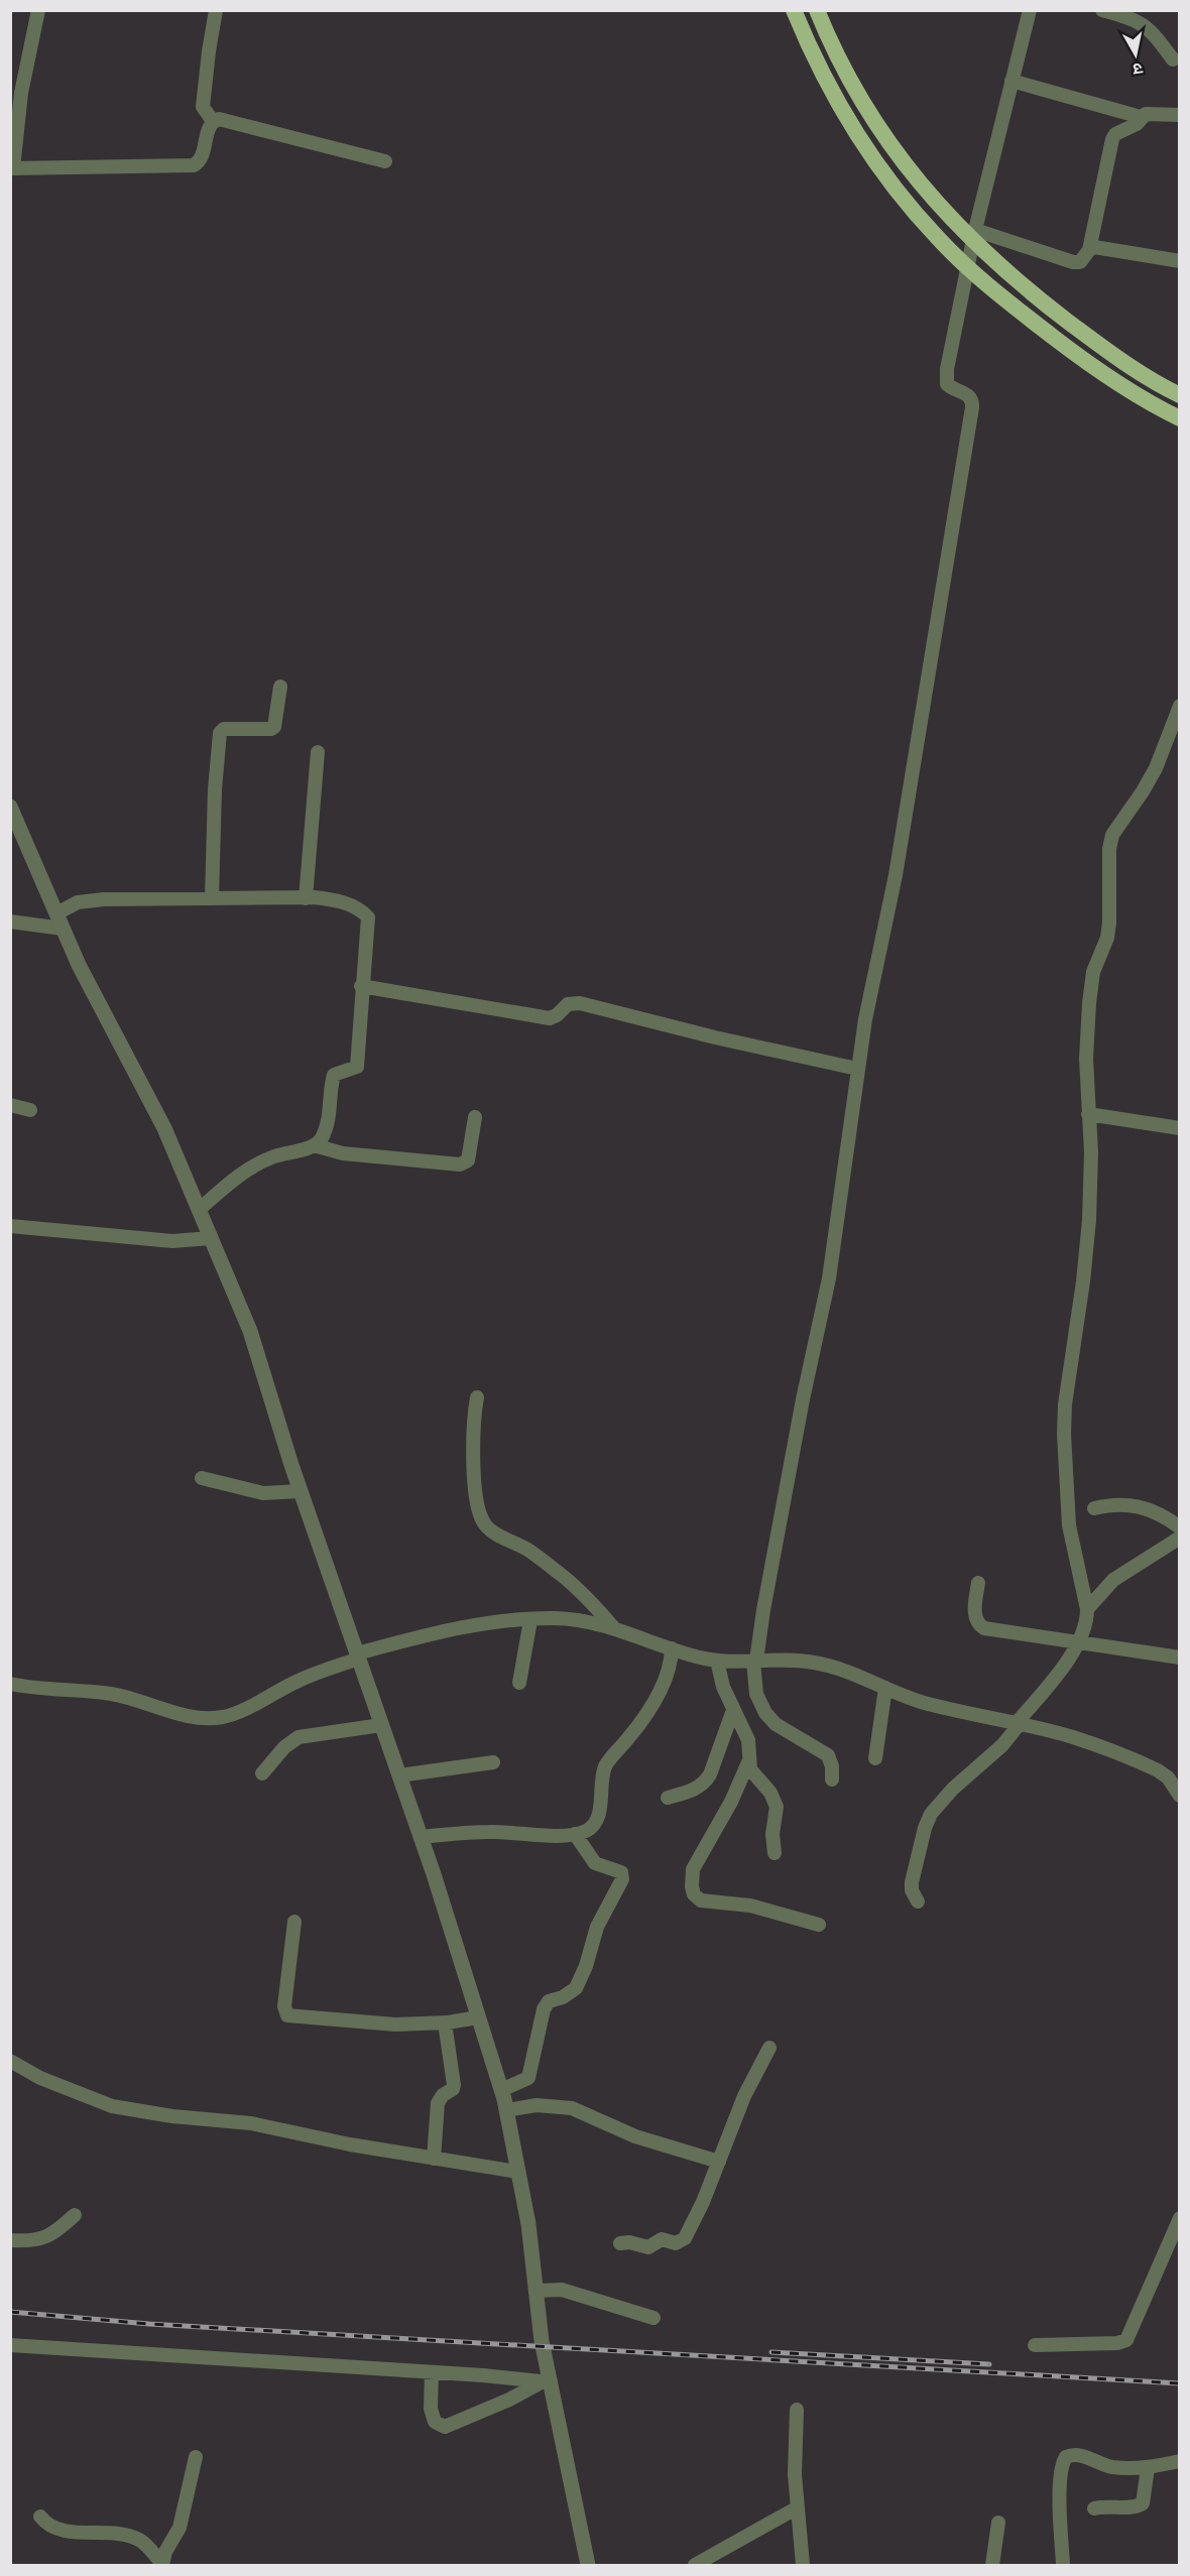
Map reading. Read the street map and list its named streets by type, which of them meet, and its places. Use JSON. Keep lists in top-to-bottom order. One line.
{"north":"bottom"}
